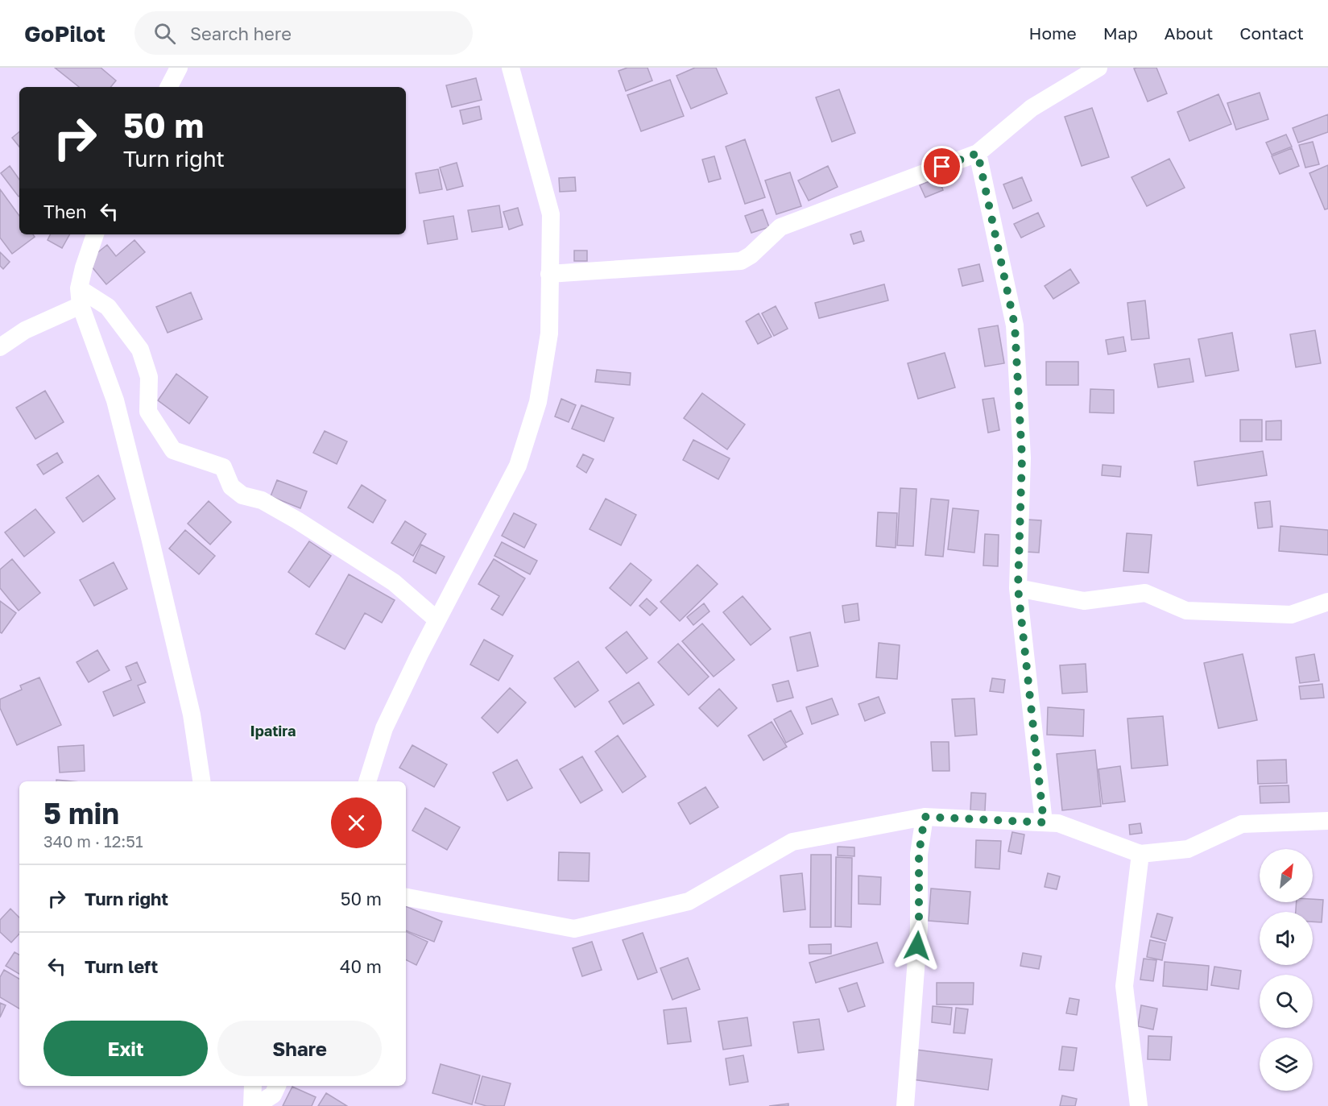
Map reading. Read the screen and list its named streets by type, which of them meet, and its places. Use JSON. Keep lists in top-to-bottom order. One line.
{"districts":["Ipatira"],"north":"top right","page":{"header":"GoPilot","search":"Search here","nav":["Home","Map","About","Contact"],"turn":["50 m","Turn right"],"then":"Then","heading":["5 min","340 m · 12:51"],"list":[{"name":"Turn right","value":"50 m"},{"name":"Turn left","value":"40 m"}],"buttons":["Exit","Share"]}}
